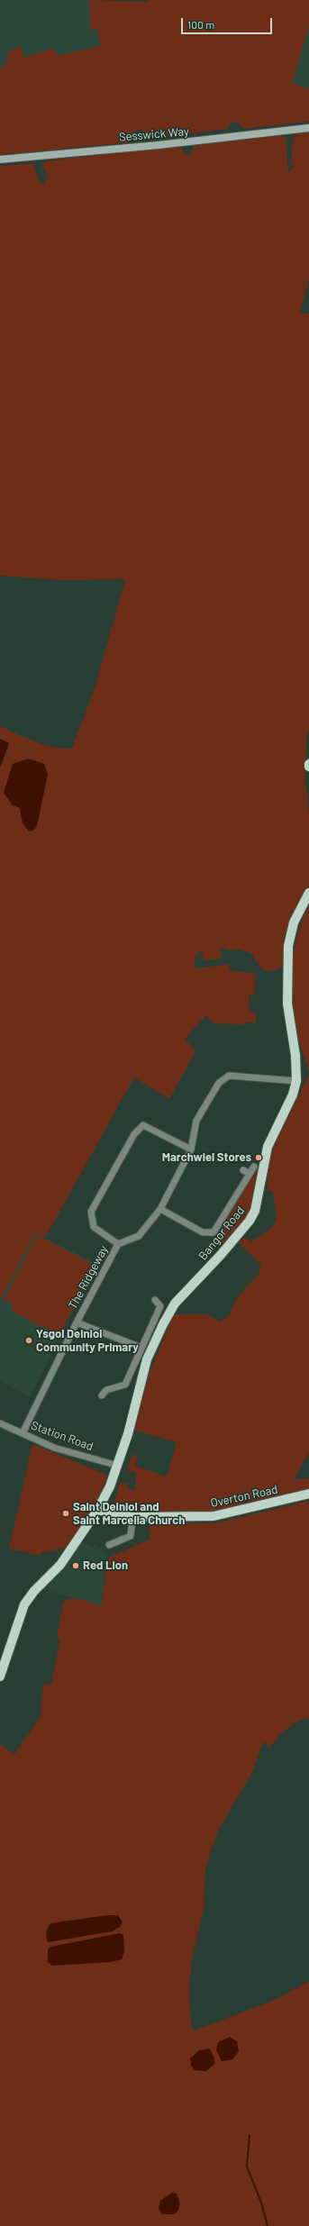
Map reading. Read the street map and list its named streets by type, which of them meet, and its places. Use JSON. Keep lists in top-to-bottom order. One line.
{"streets":{"main road":["Bangor Road","Overton Road"],"street":["Sesswick Way","The Ridgeway","Station Road"]},"crossings":[["Bangor Road","The Ridgeway"],["Bangor Road","Station Road"],["Bangor Road","Overton Road"],["The Ridgeway","Station Road"]],"places":["Marchwiel Stores","Ysgol Deiniol Community Primary","Saint Deiniol and Saint Marcella Church","Red Lion"],"scale_bar":"100 m"}
